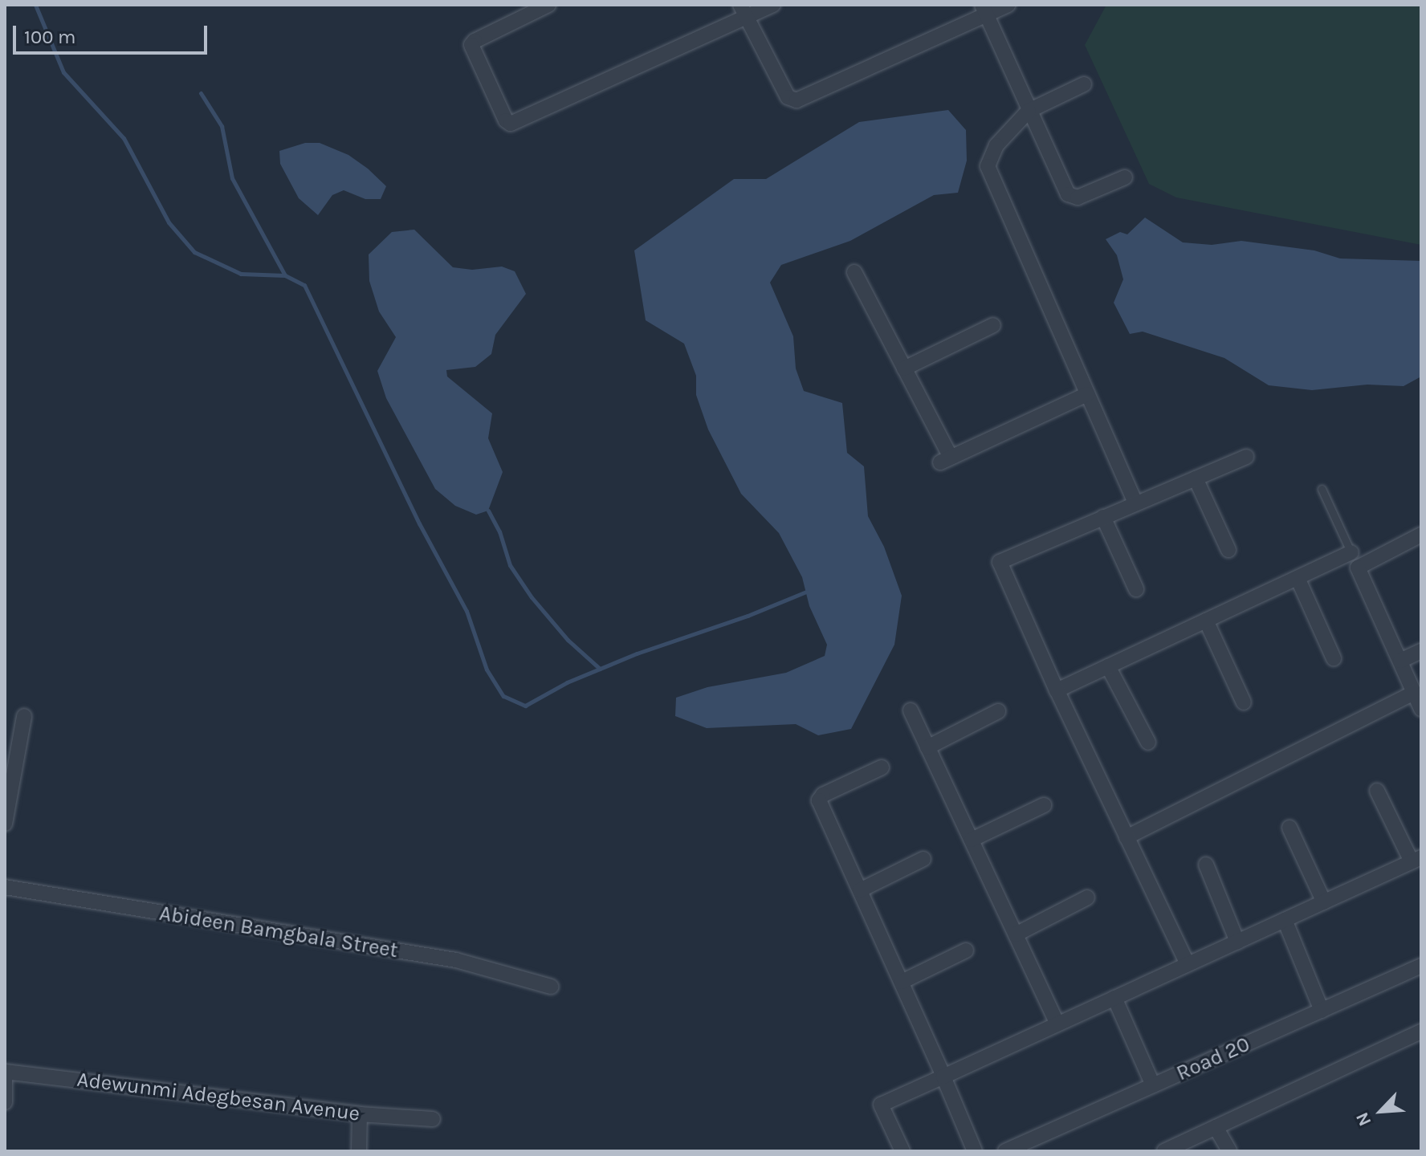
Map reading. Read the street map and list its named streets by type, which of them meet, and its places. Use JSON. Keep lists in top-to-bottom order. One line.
{"streets":{"street":["Abideen Bamgbala Street","Road 20","Adewunmi Adegbesan Avenue"]},"scale_bar":"100 m","north":"bottom left"}
